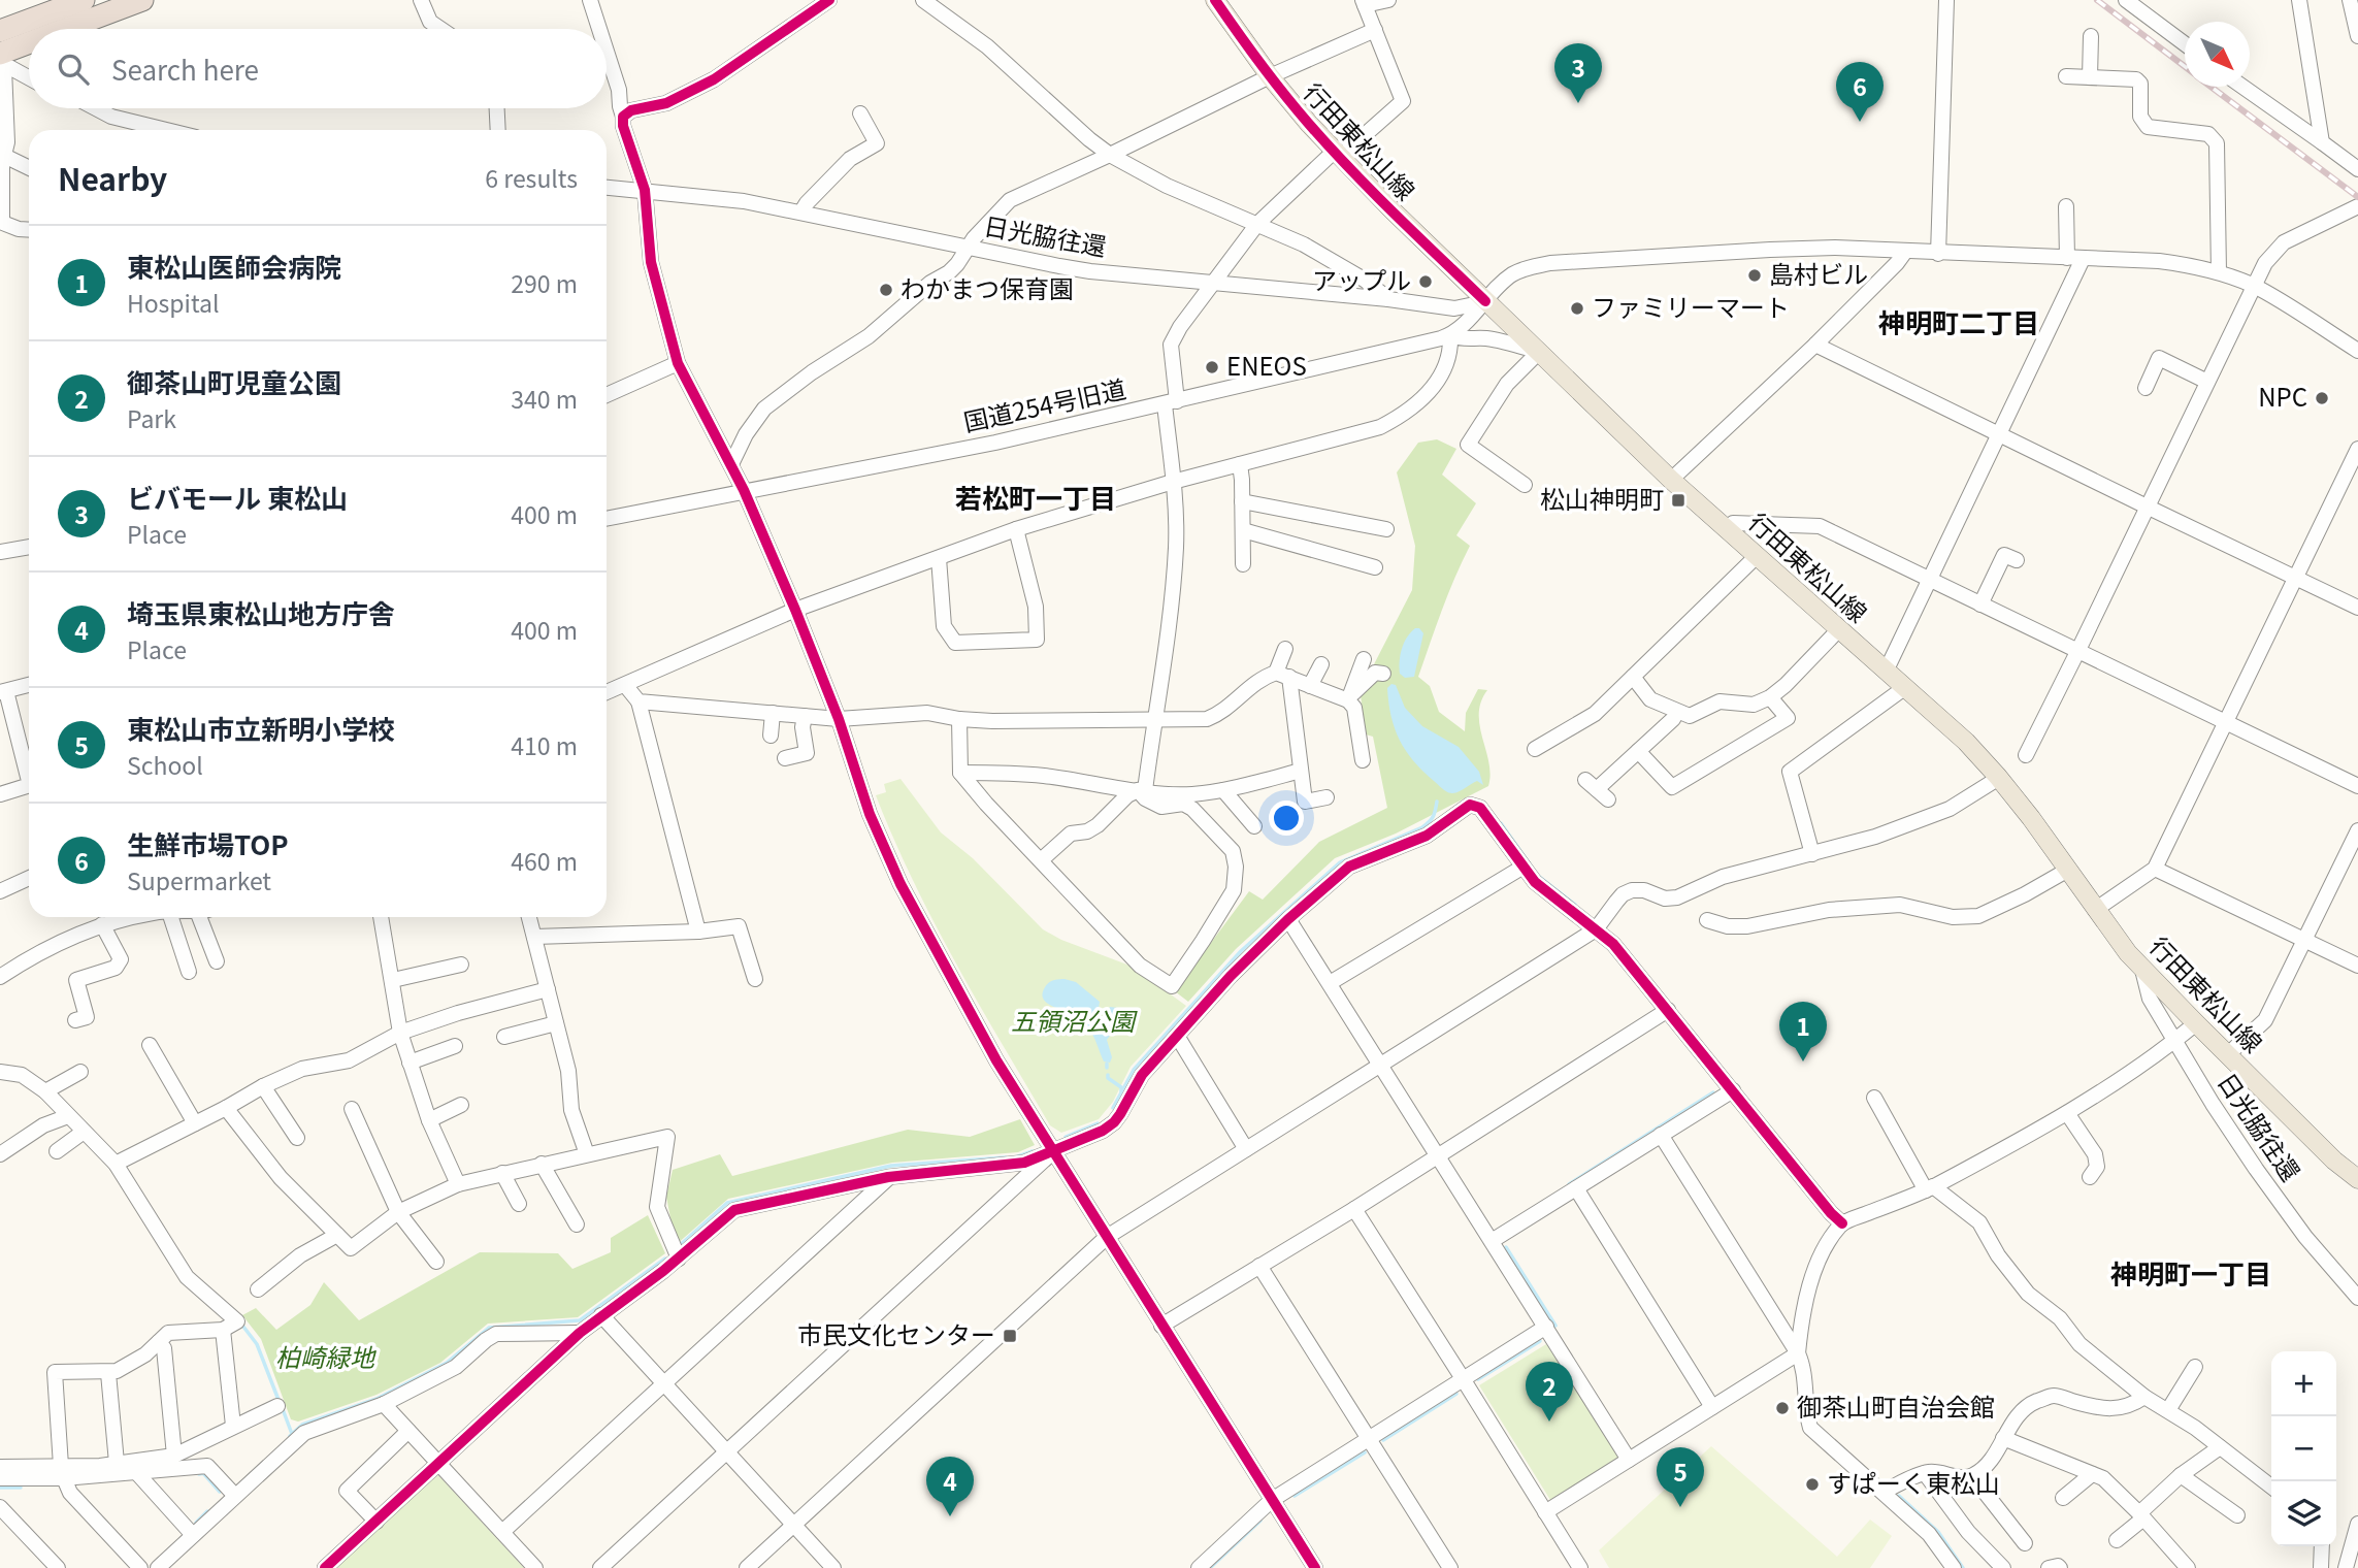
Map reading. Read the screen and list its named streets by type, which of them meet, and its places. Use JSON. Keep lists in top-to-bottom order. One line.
{"streets":{"main road":["行田東松山線"],"street":["日光脇往還","国道254号旧道"]},"crossings":[["行田東松山線","日光脇往還"],["行田東松山線","国道254号旧道"],["日光脇往還","国道254号旧道"]],"districts":["神明町二丁目","若松町一丁目","神明町一丁目"],"parks":["五領沼公園","柏崎緑地"],"places":{"other":["島村ビル","アップル","わかまつ保育園","ファミリーマート","ENEOS","NPC","御茶山町自治会館","すぱーく東松山"],"transit":["松山神明町","市民文化センター"]},"north":"bottom right","page":{"search":"Search here","pins":["3","6","1","2","5","4"],"heading":["Nearby","6 results"],"list":[{"mark":"1","name":"東松山医師会病院","note":"Hospital","value":"290 m"},{"mark":"2","name":"御茶山町児童公園","note":"Park","value":"340 m"},{"mark":"3","name":"ビバモール 東松山","note":"Place","value":"400 m"},{"mark":"4","name":"埼玉県東松山地方庁舎","note":"Place","value":"400 m"},{"mark":"5","name":"東松山市立新明小学校","note":"School","value":"410 m"},{"mark":"6","name":"生鮮市場TOP","note":"Supermarket","value":"460 m"}],"map_buttons":["+","−"]}}
